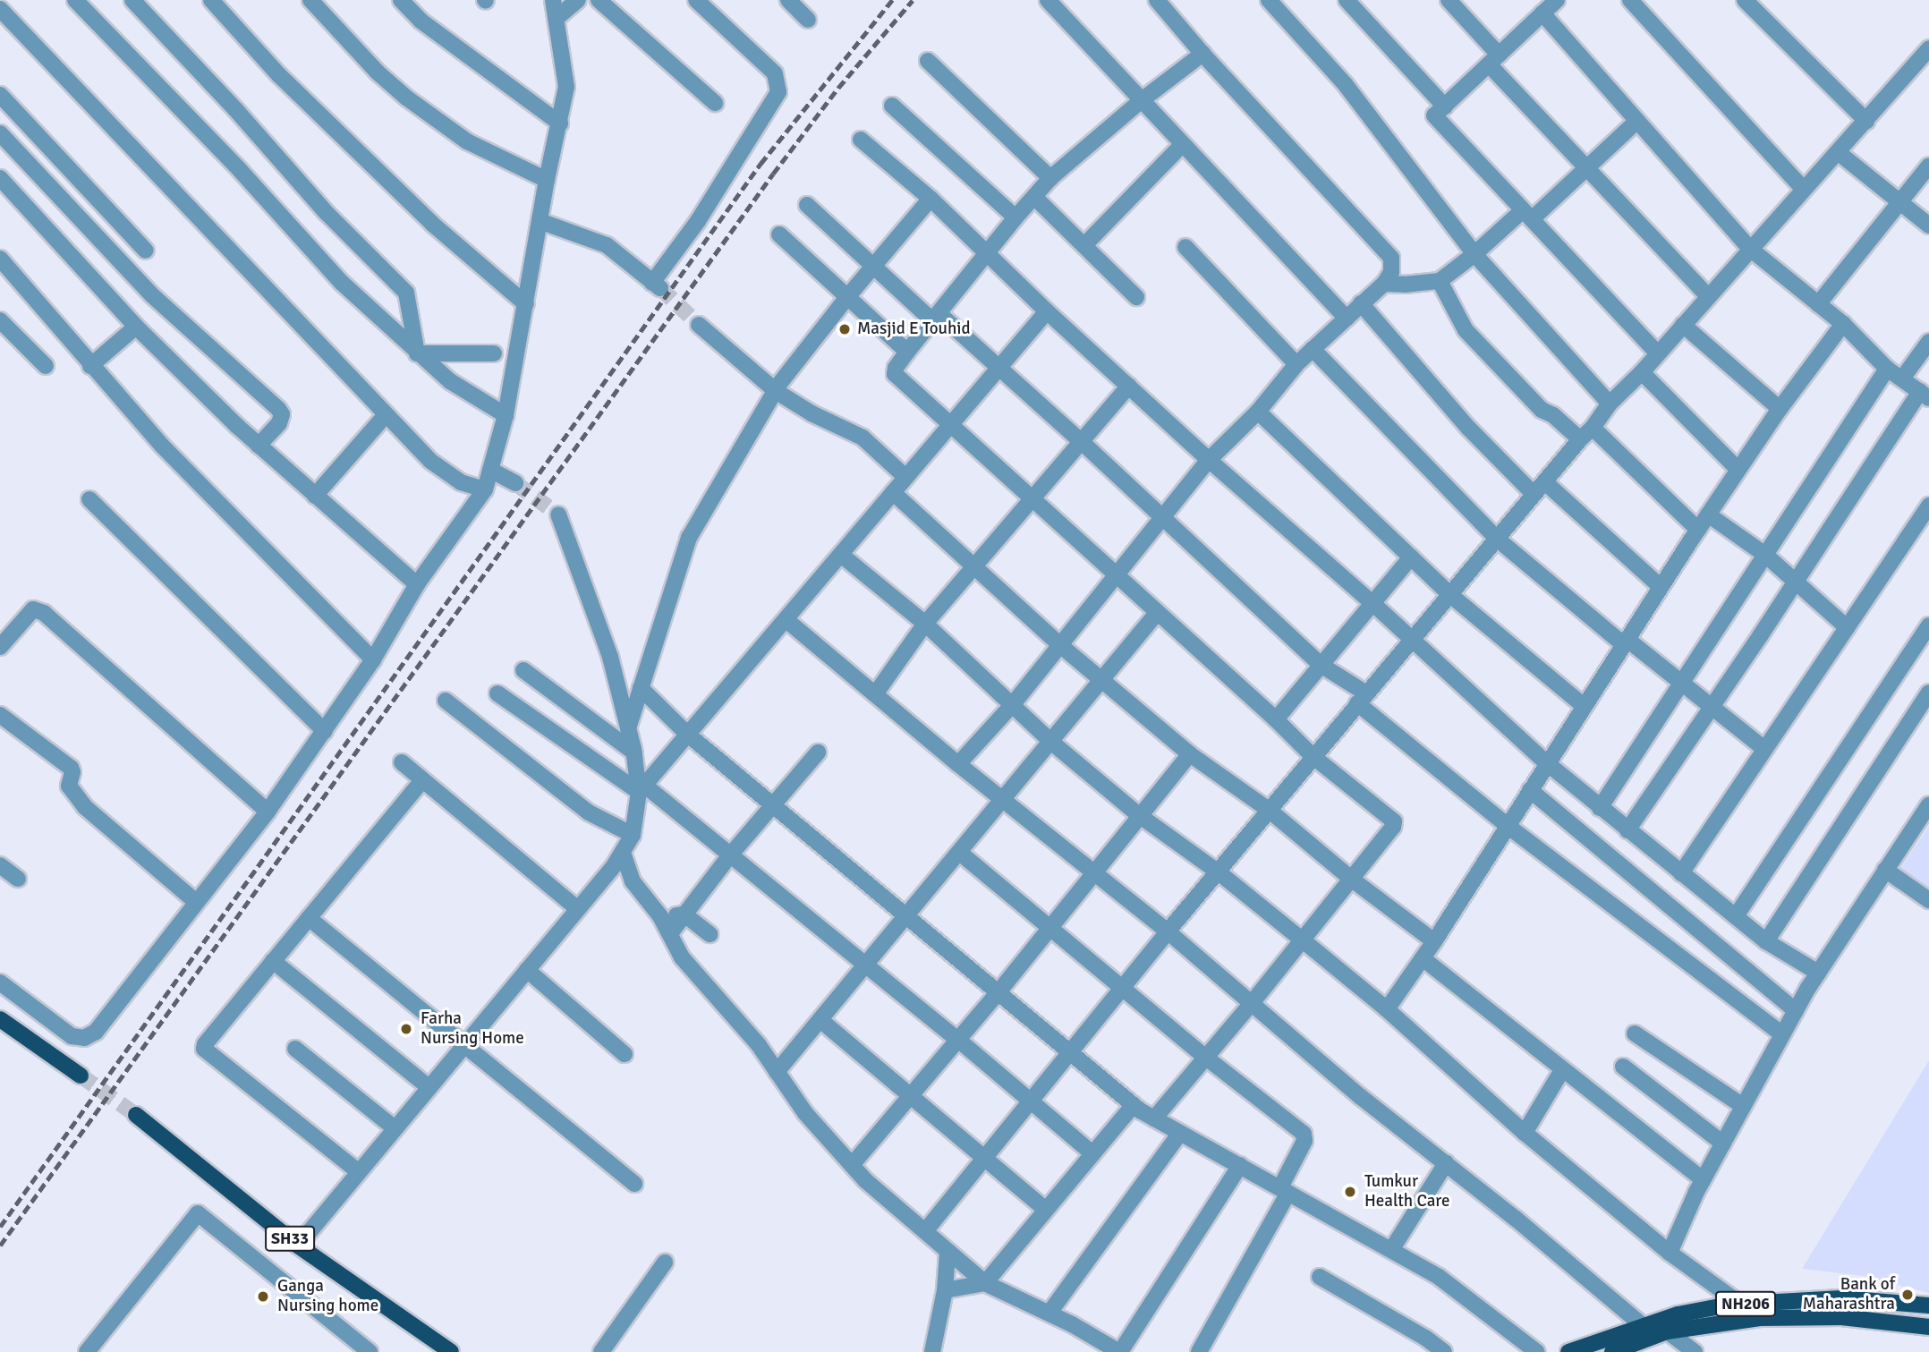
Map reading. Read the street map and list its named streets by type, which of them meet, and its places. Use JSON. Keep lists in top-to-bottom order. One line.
{"streets":{"main road":["SH33","NH206"]},"places":["Masjid E Touhid","Farha Nursing Home","Tumkur Health Care","Bank of Maharashtra","Ganga Nursing home"]}
